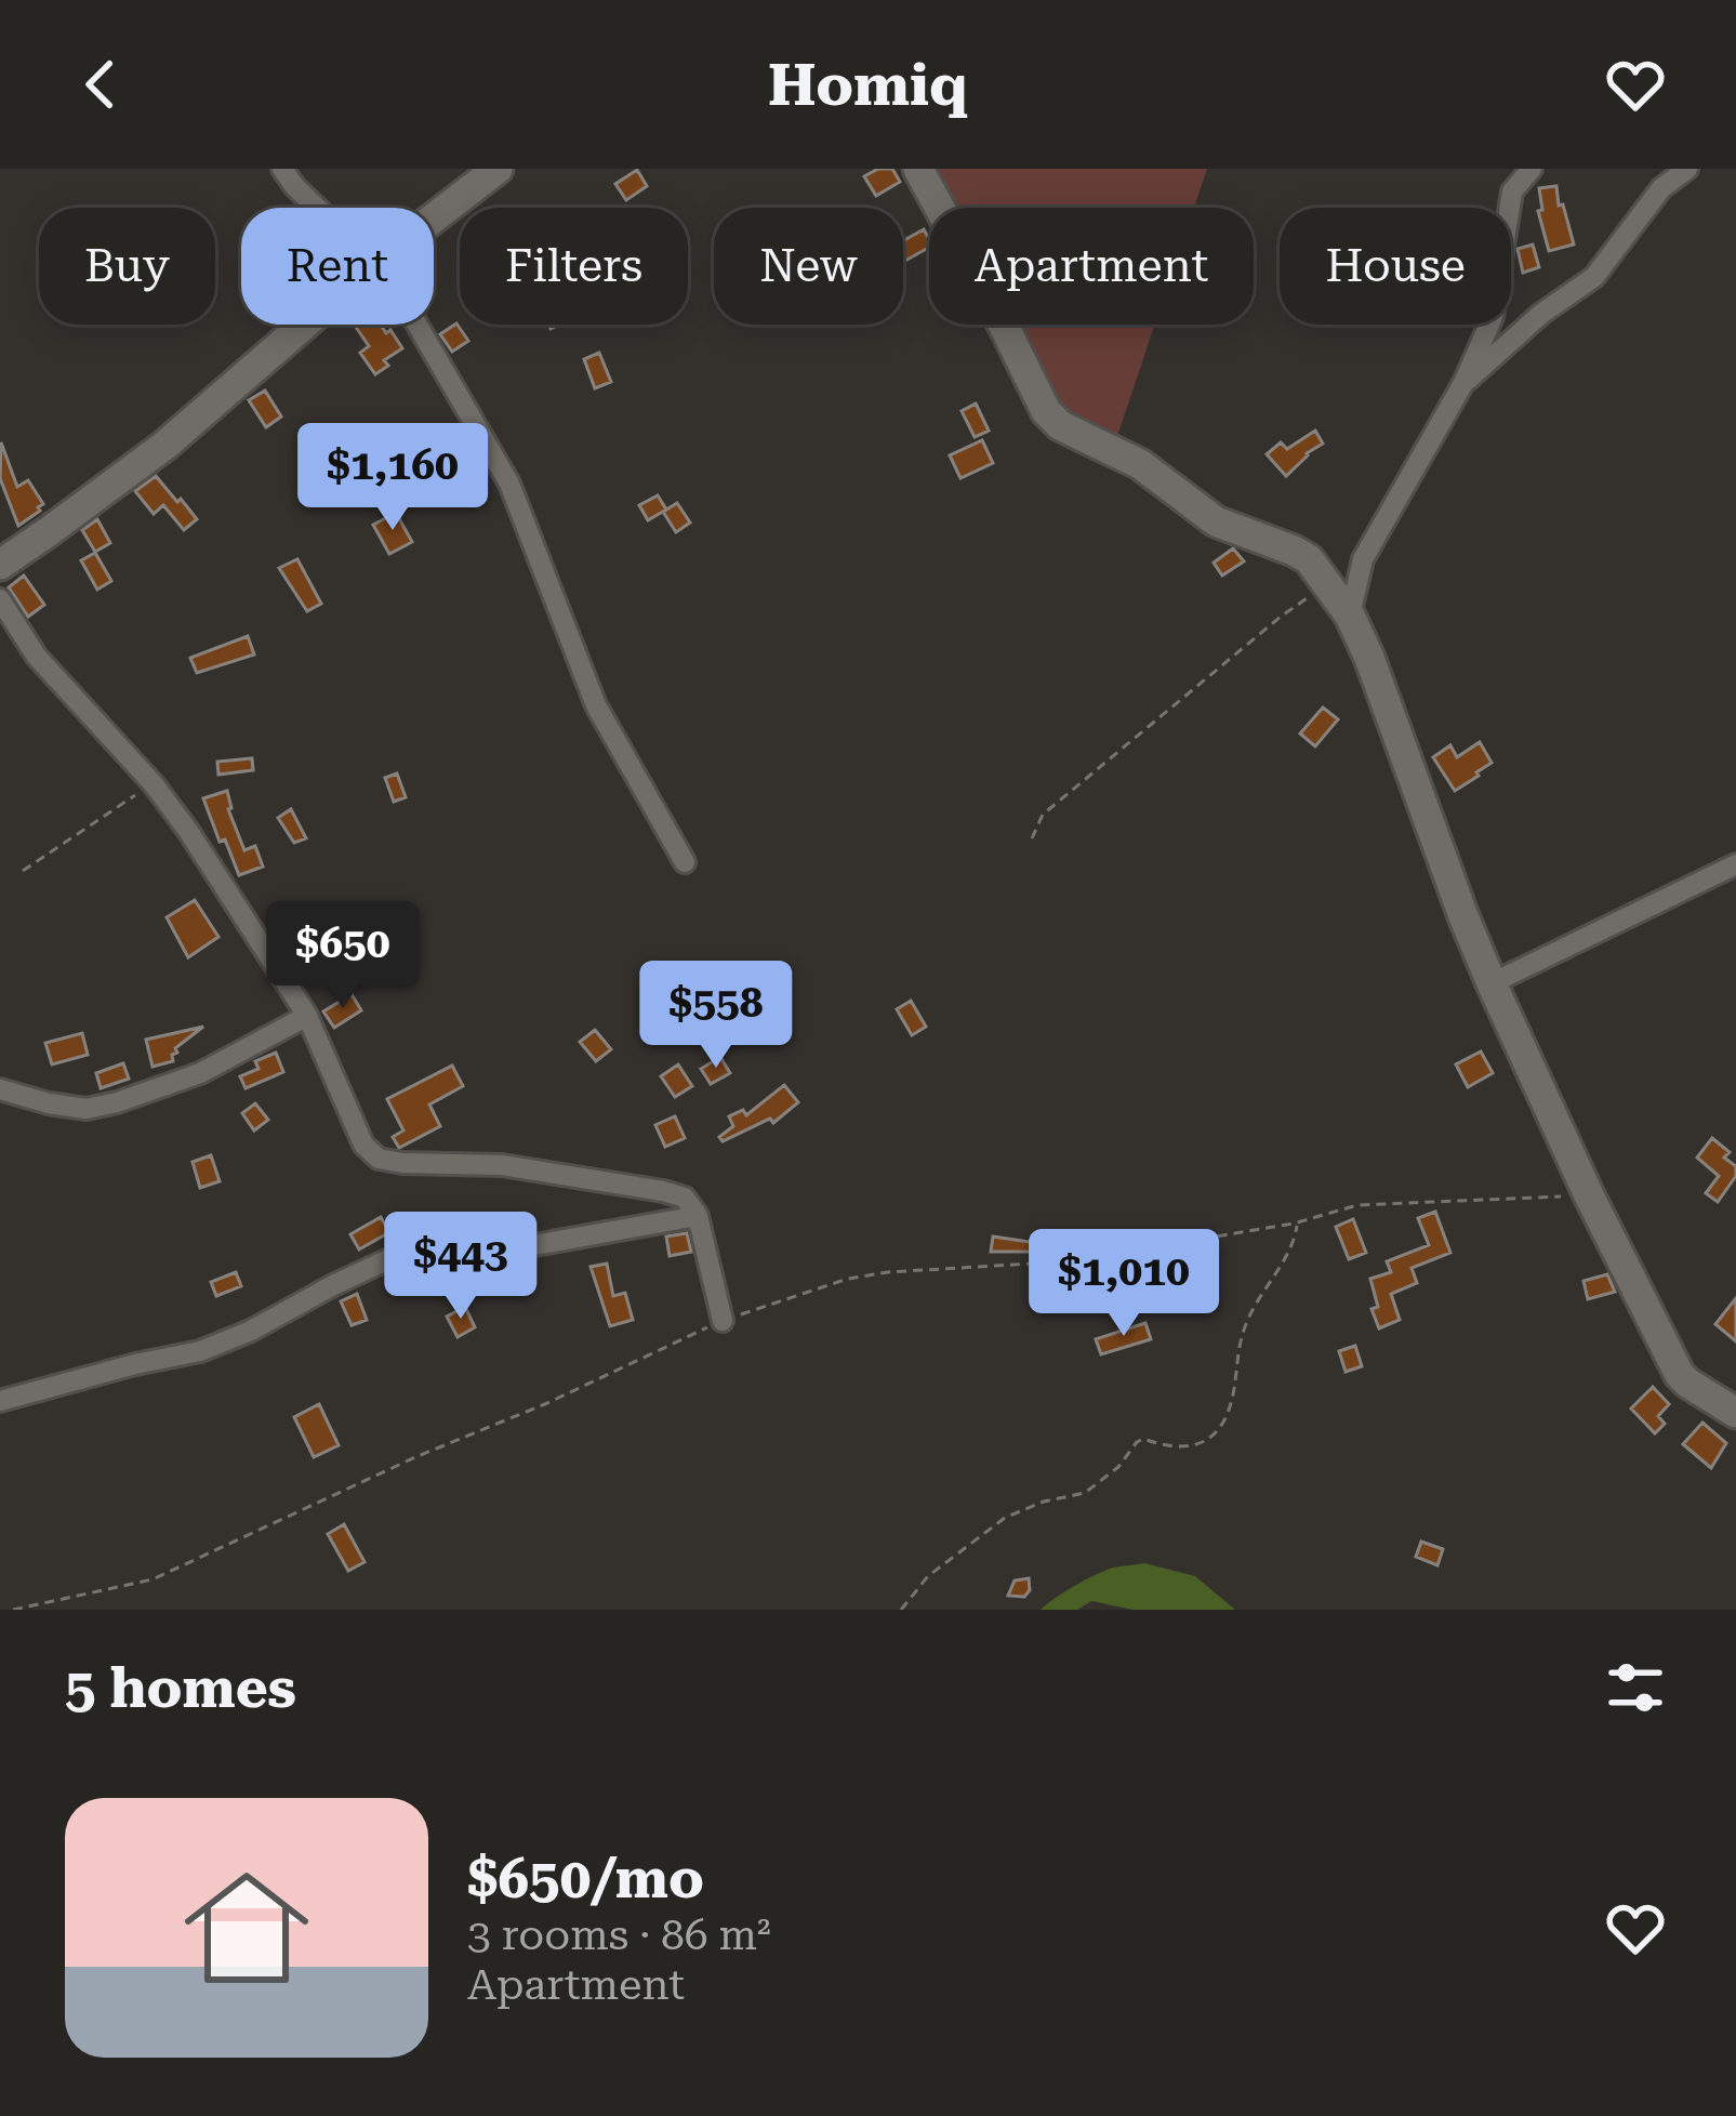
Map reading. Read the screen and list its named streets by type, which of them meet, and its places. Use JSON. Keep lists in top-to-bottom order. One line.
{"page":{"header":"Homiq","chip":["Buy","Rent","Filters","New","Apartment","House"],"price":["$1,160","$650","$558","$443","$1,010"],"heading":"5 homes","list":[{"name":"$650/mo","note":"3 rooms · 86 m² · Apartment"}]}}
